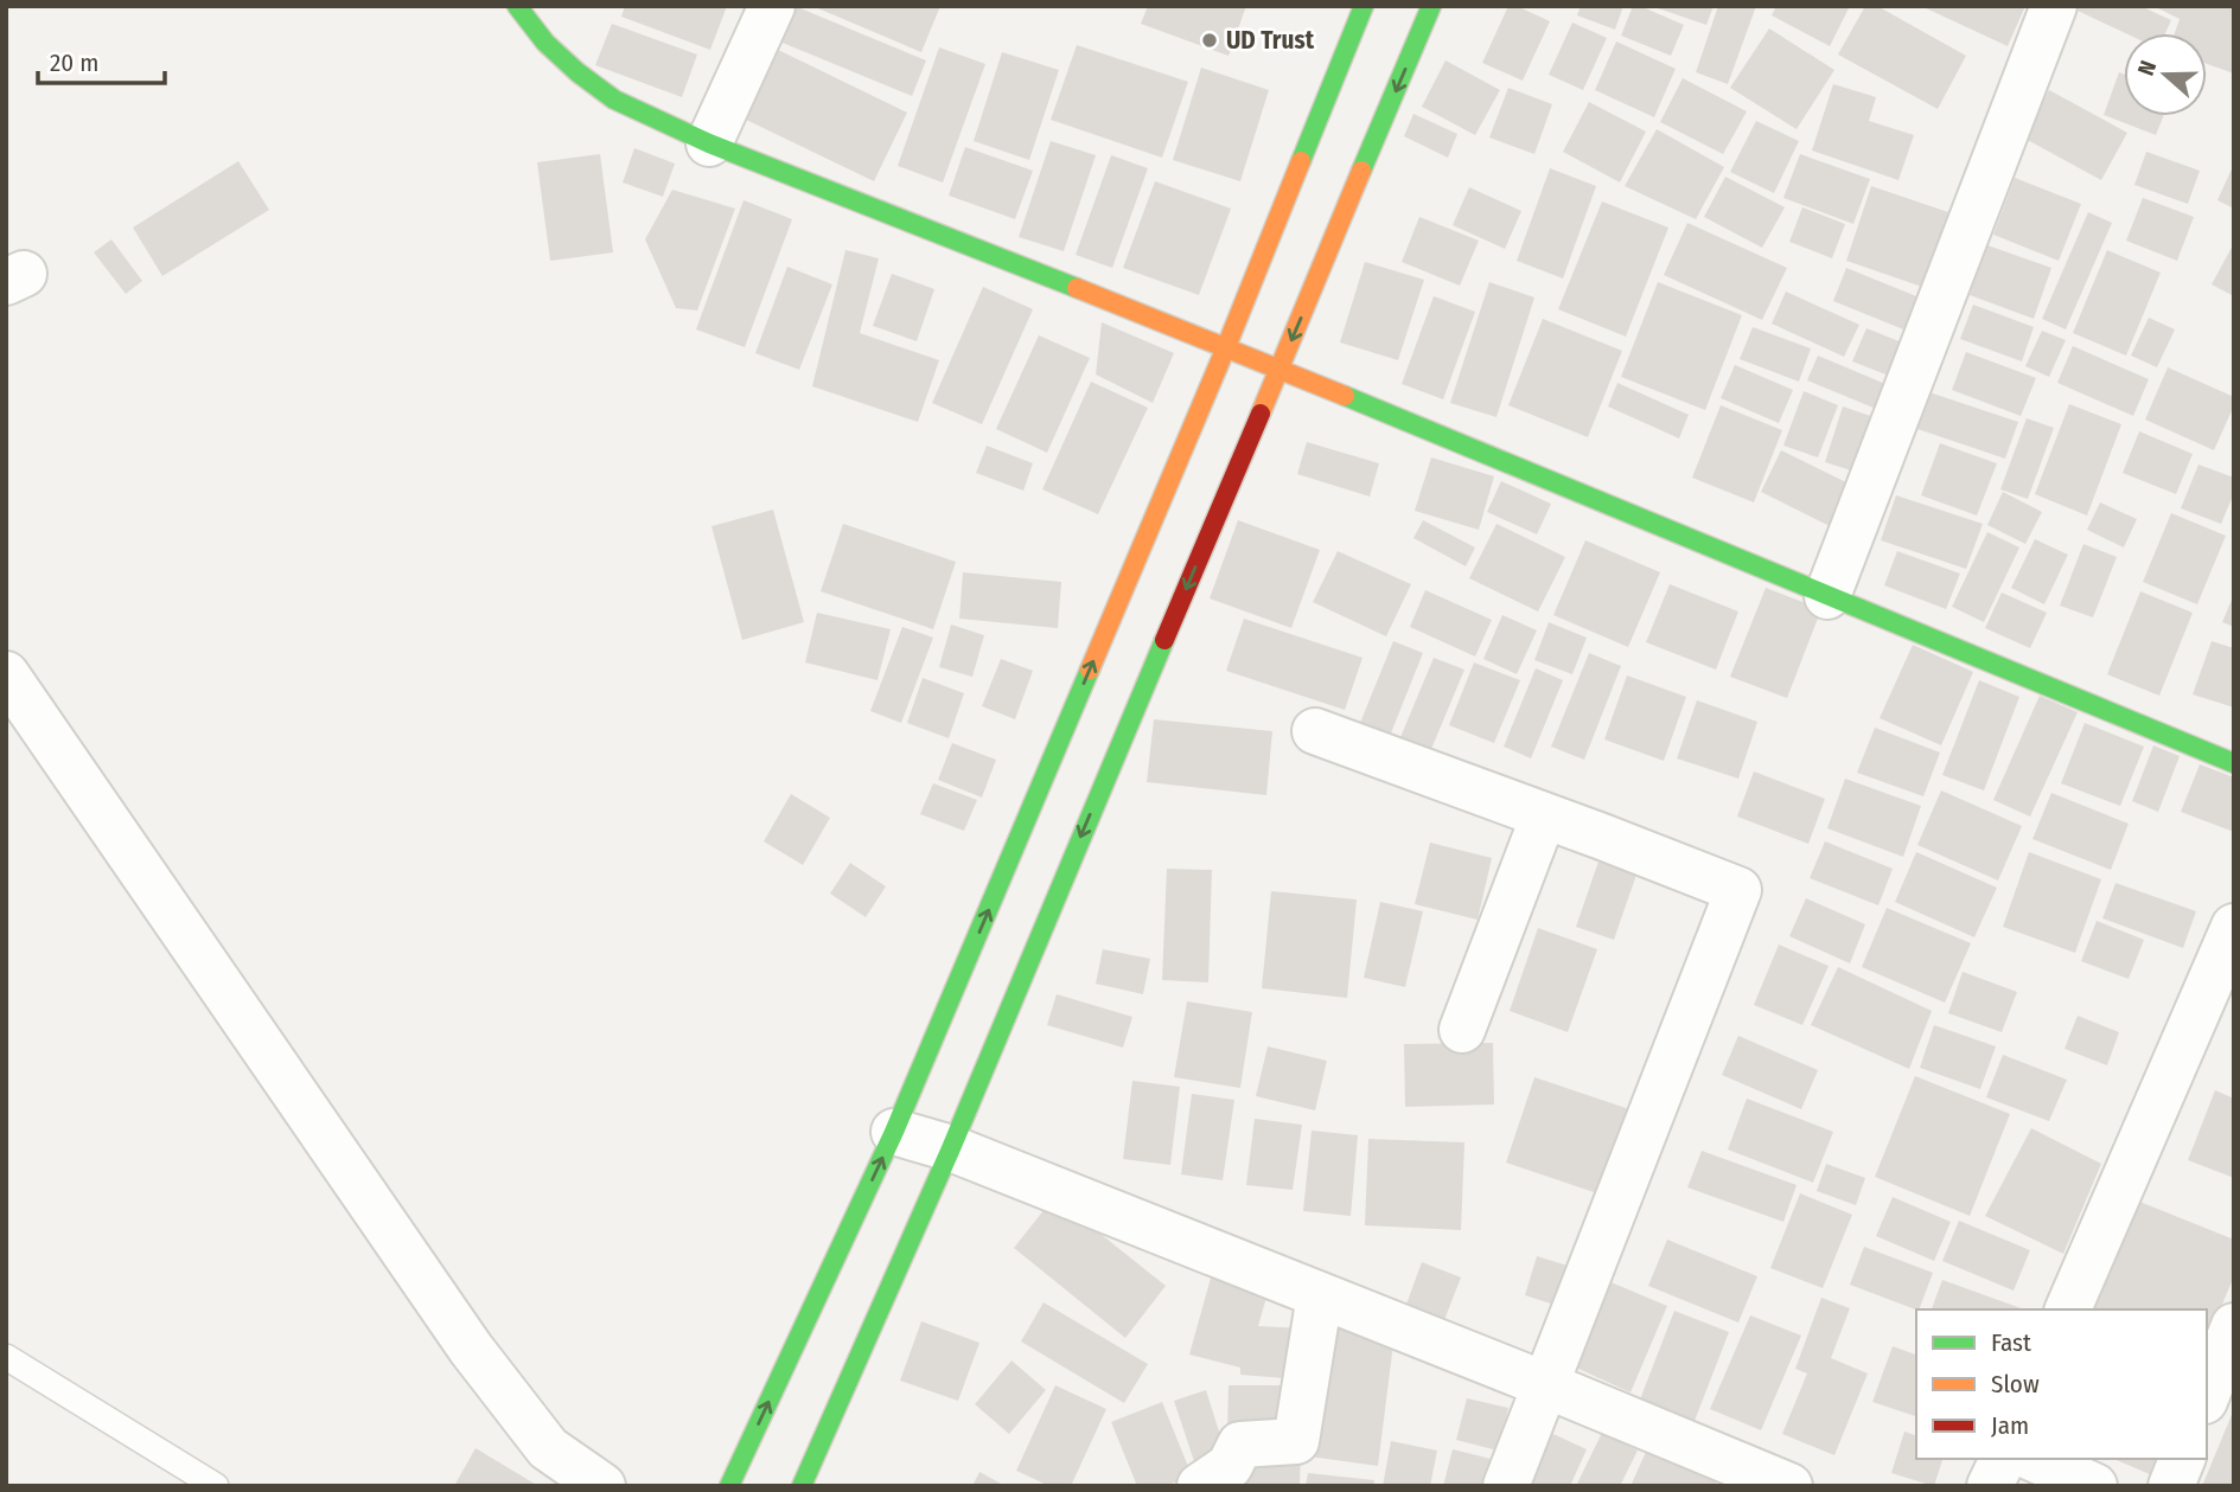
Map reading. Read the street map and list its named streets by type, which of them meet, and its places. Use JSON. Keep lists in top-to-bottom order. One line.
{"places":["UD Trust"],"legend":["Fast","Slow","Jam"],"scale_bar":"20 m","north":"left"}
